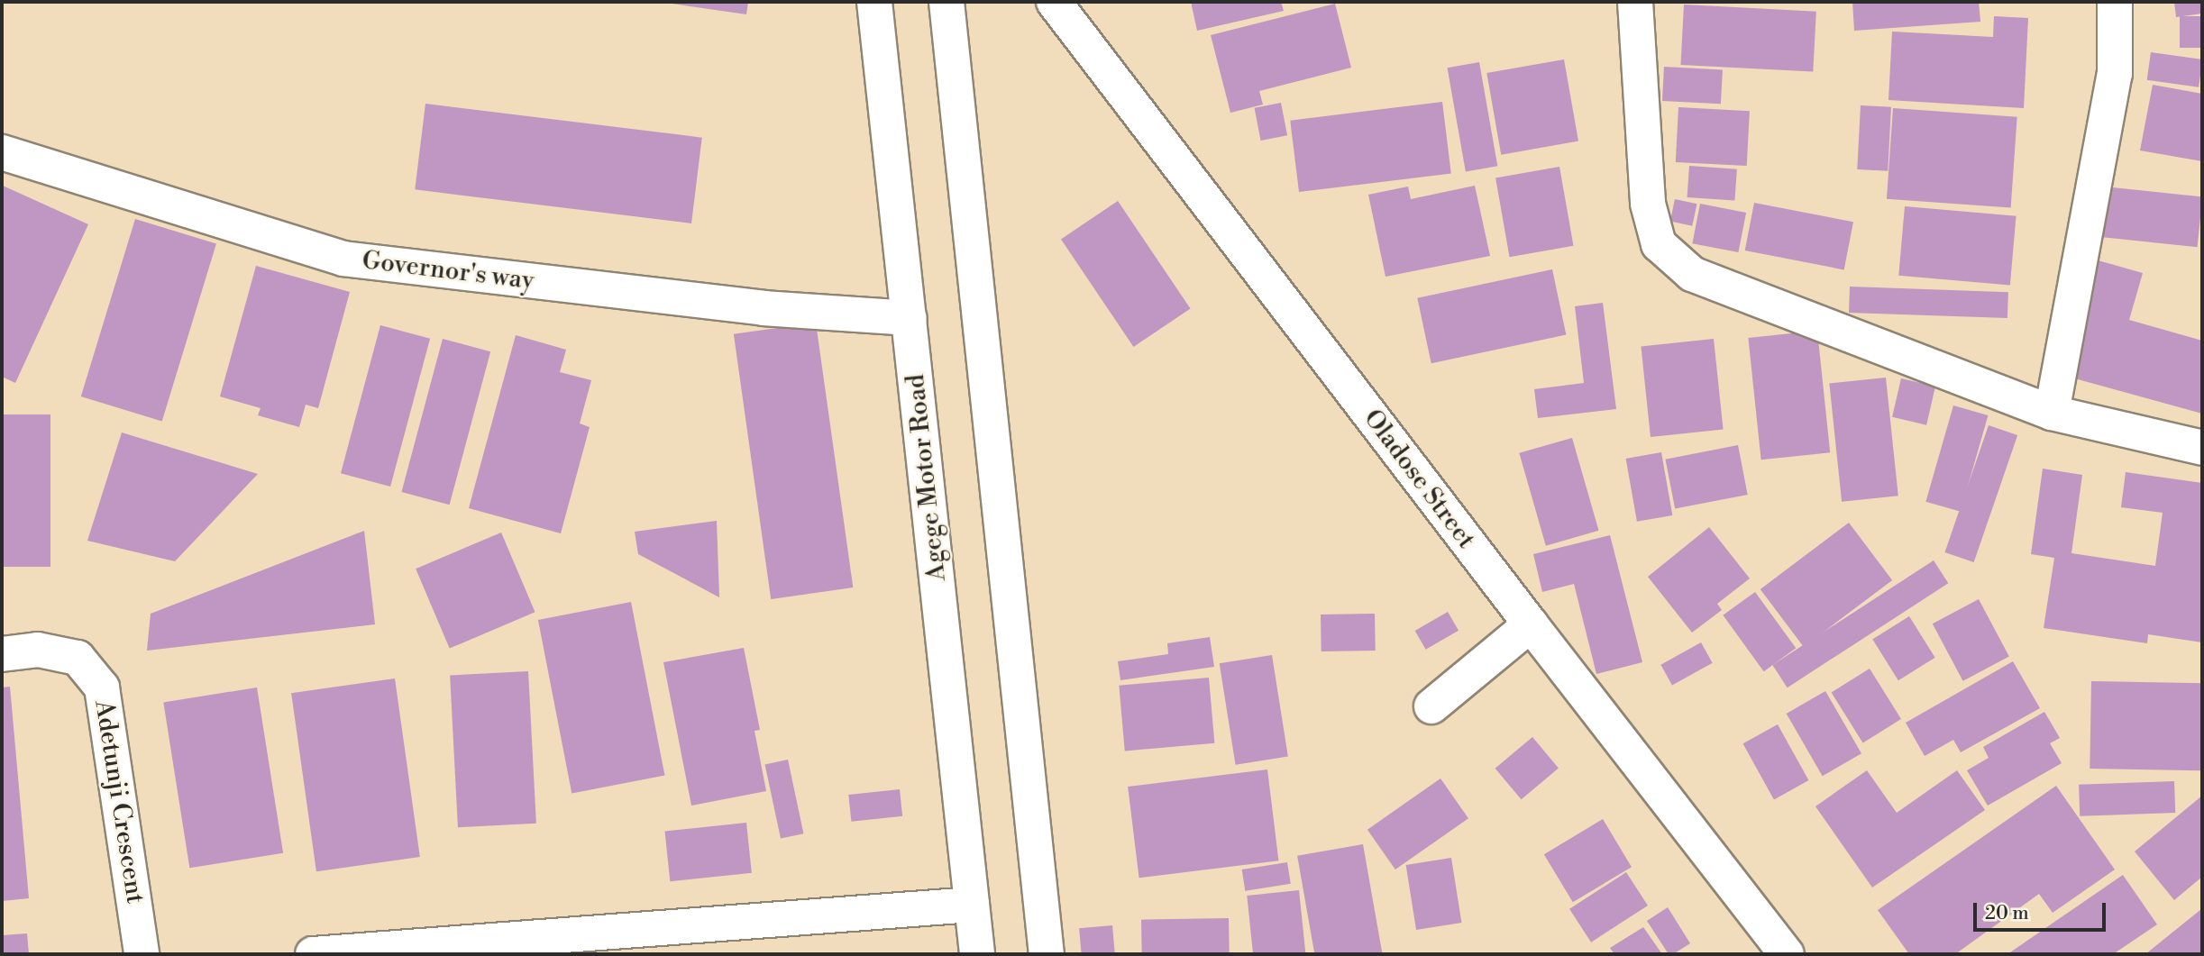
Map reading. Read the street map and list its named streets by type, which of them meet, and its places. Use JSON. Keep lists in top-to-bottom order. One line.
{"streets":{"street":["Governor's way","Agege Motor Road","Oladose Street","Adetunji Crescent"]},"crossings":[["Governor's way","Agege Motor Road"]],"scale_bar":"20 m"}
